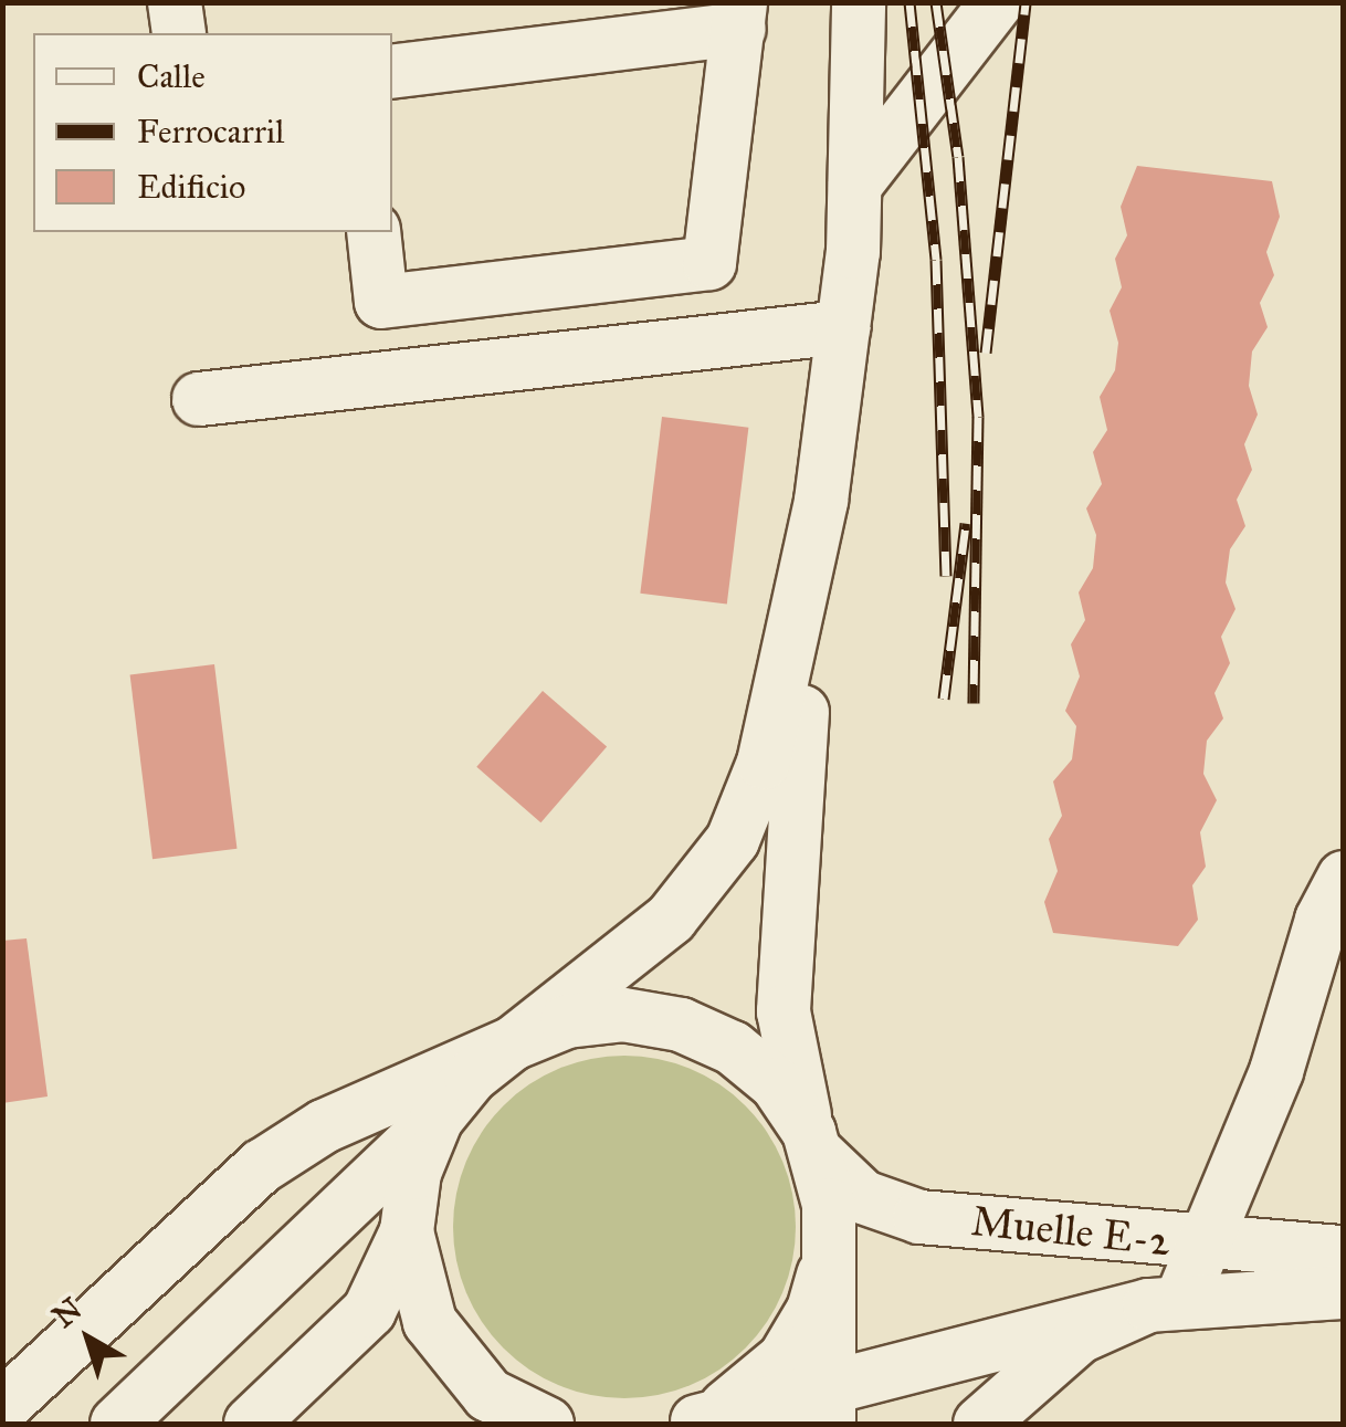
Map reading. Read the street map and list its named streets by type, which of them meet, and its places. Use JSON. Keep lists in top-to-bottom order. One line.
{"streets":{"street":["Muelle E-2"]},"legend":["Calle","Ferrocarril","Edificio"],"north":"top left"}
